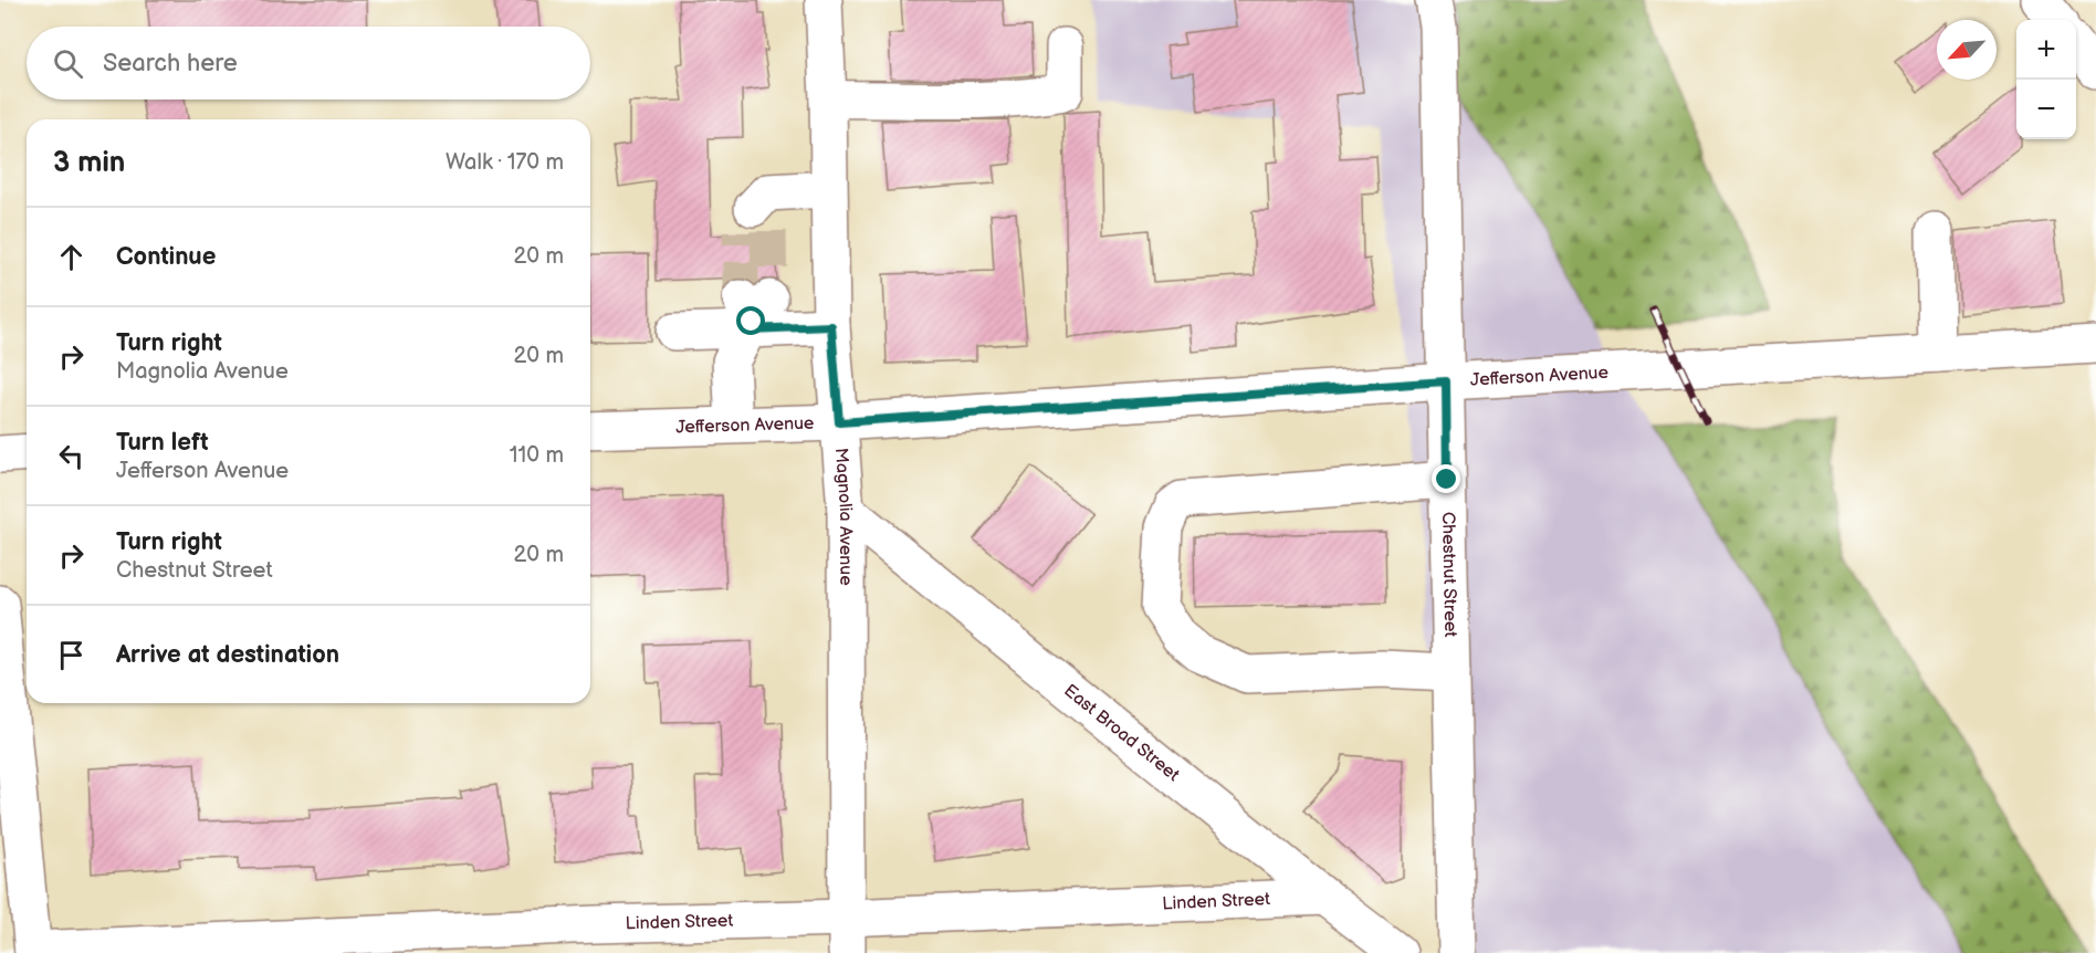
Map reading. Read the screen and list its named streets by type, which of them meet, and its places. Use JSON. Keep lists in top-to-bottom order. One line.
{"streets":{"street":["Jefferson Avenue","Magnolia Avenue","Chestnut Street","East Broad Street","Linden Street"]},"crossings":[["Jefferson Avenue","Magnolia Avenue"],["Jefferson Avenue","Chestnut Street"],["Magnolia Avenue","East Broad Street"],["Magnolia Avenue","Linden Street"],["East Broad Street","Linden Street"]],"north":"bottom left","page":{"map_buttons":["+","−"],"search":"Search here","heading":["3 min","Walk · 170 m"],"list":[["Continue","20 m"],["Turn right","Magnolia Avenue","20 m"],["Turn left","Jefferson Avenue","110 m"],["Turn right","Chestnut Street","20 m"],"Arrive at destination"]}}
